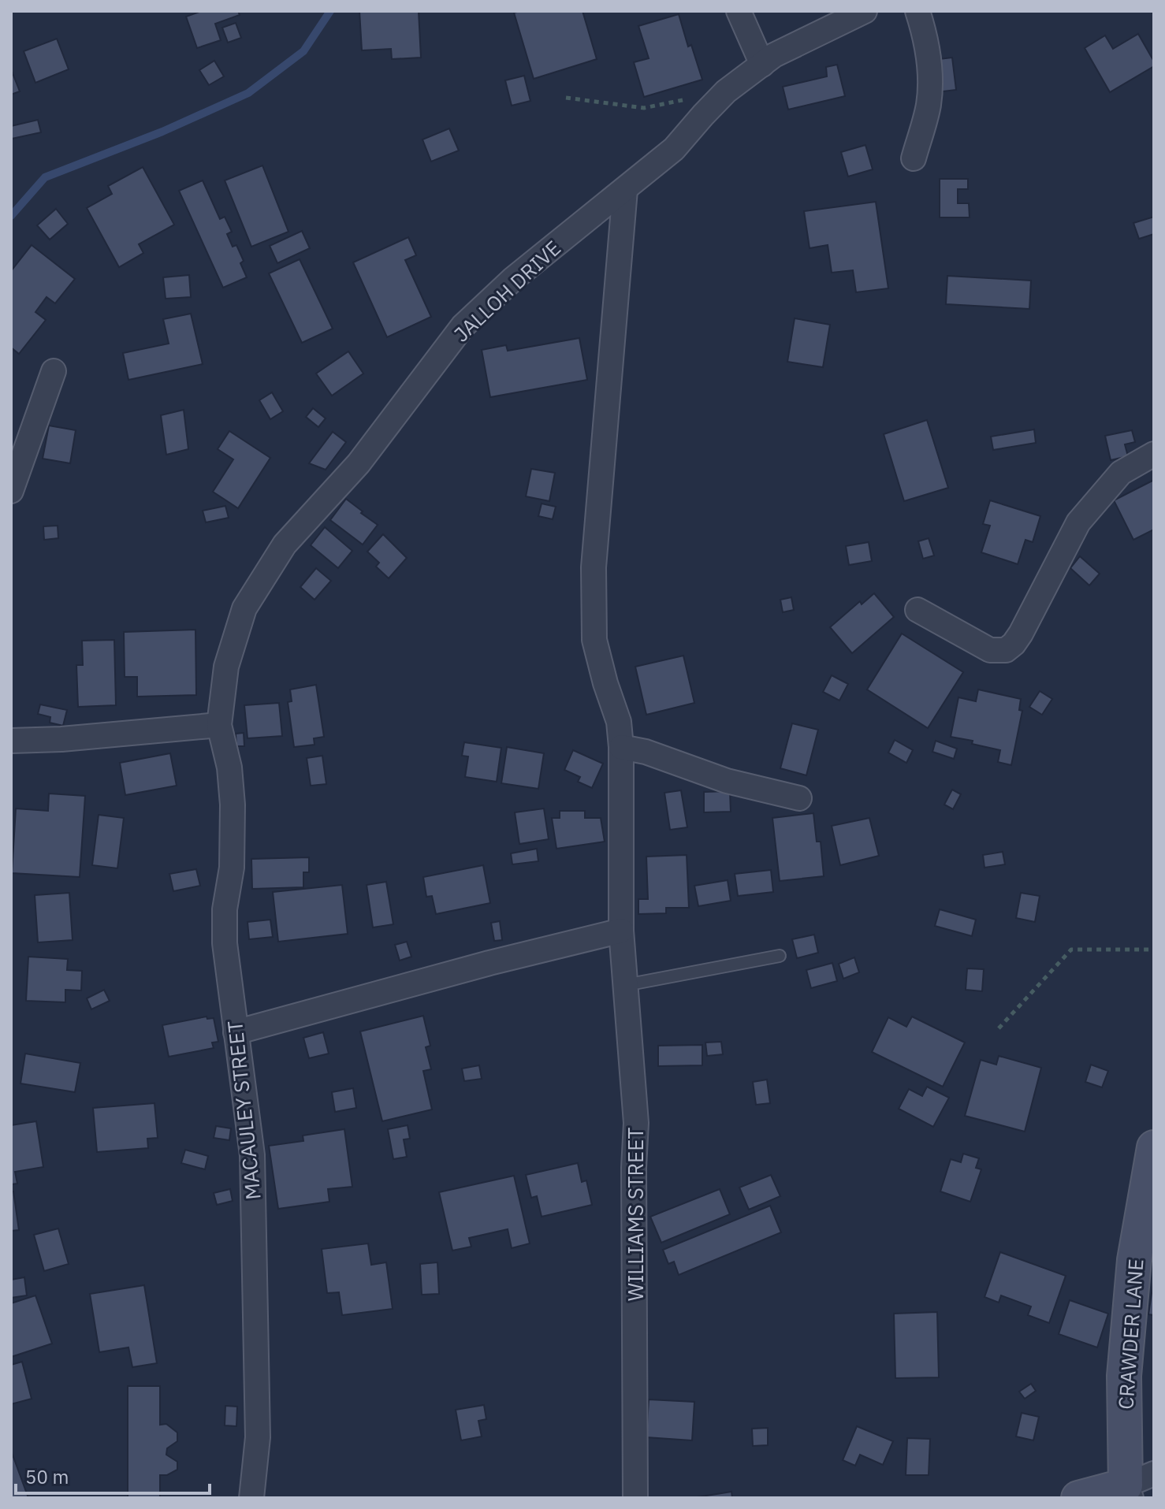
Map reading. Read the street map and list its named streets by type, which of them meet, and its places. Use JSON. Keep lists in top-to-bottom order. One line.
{"streets":{"street":["JALLOH DRIVE","MACAULEY STREET","WILLIAMS STREET","CRAWDER LANE"]},"crossings":[["JALLOH DRIVE","MACAULEY STREET"],["JALLOH DRIVE","WILLIAMS STREET"]],"scale_bar":"50 m"}
